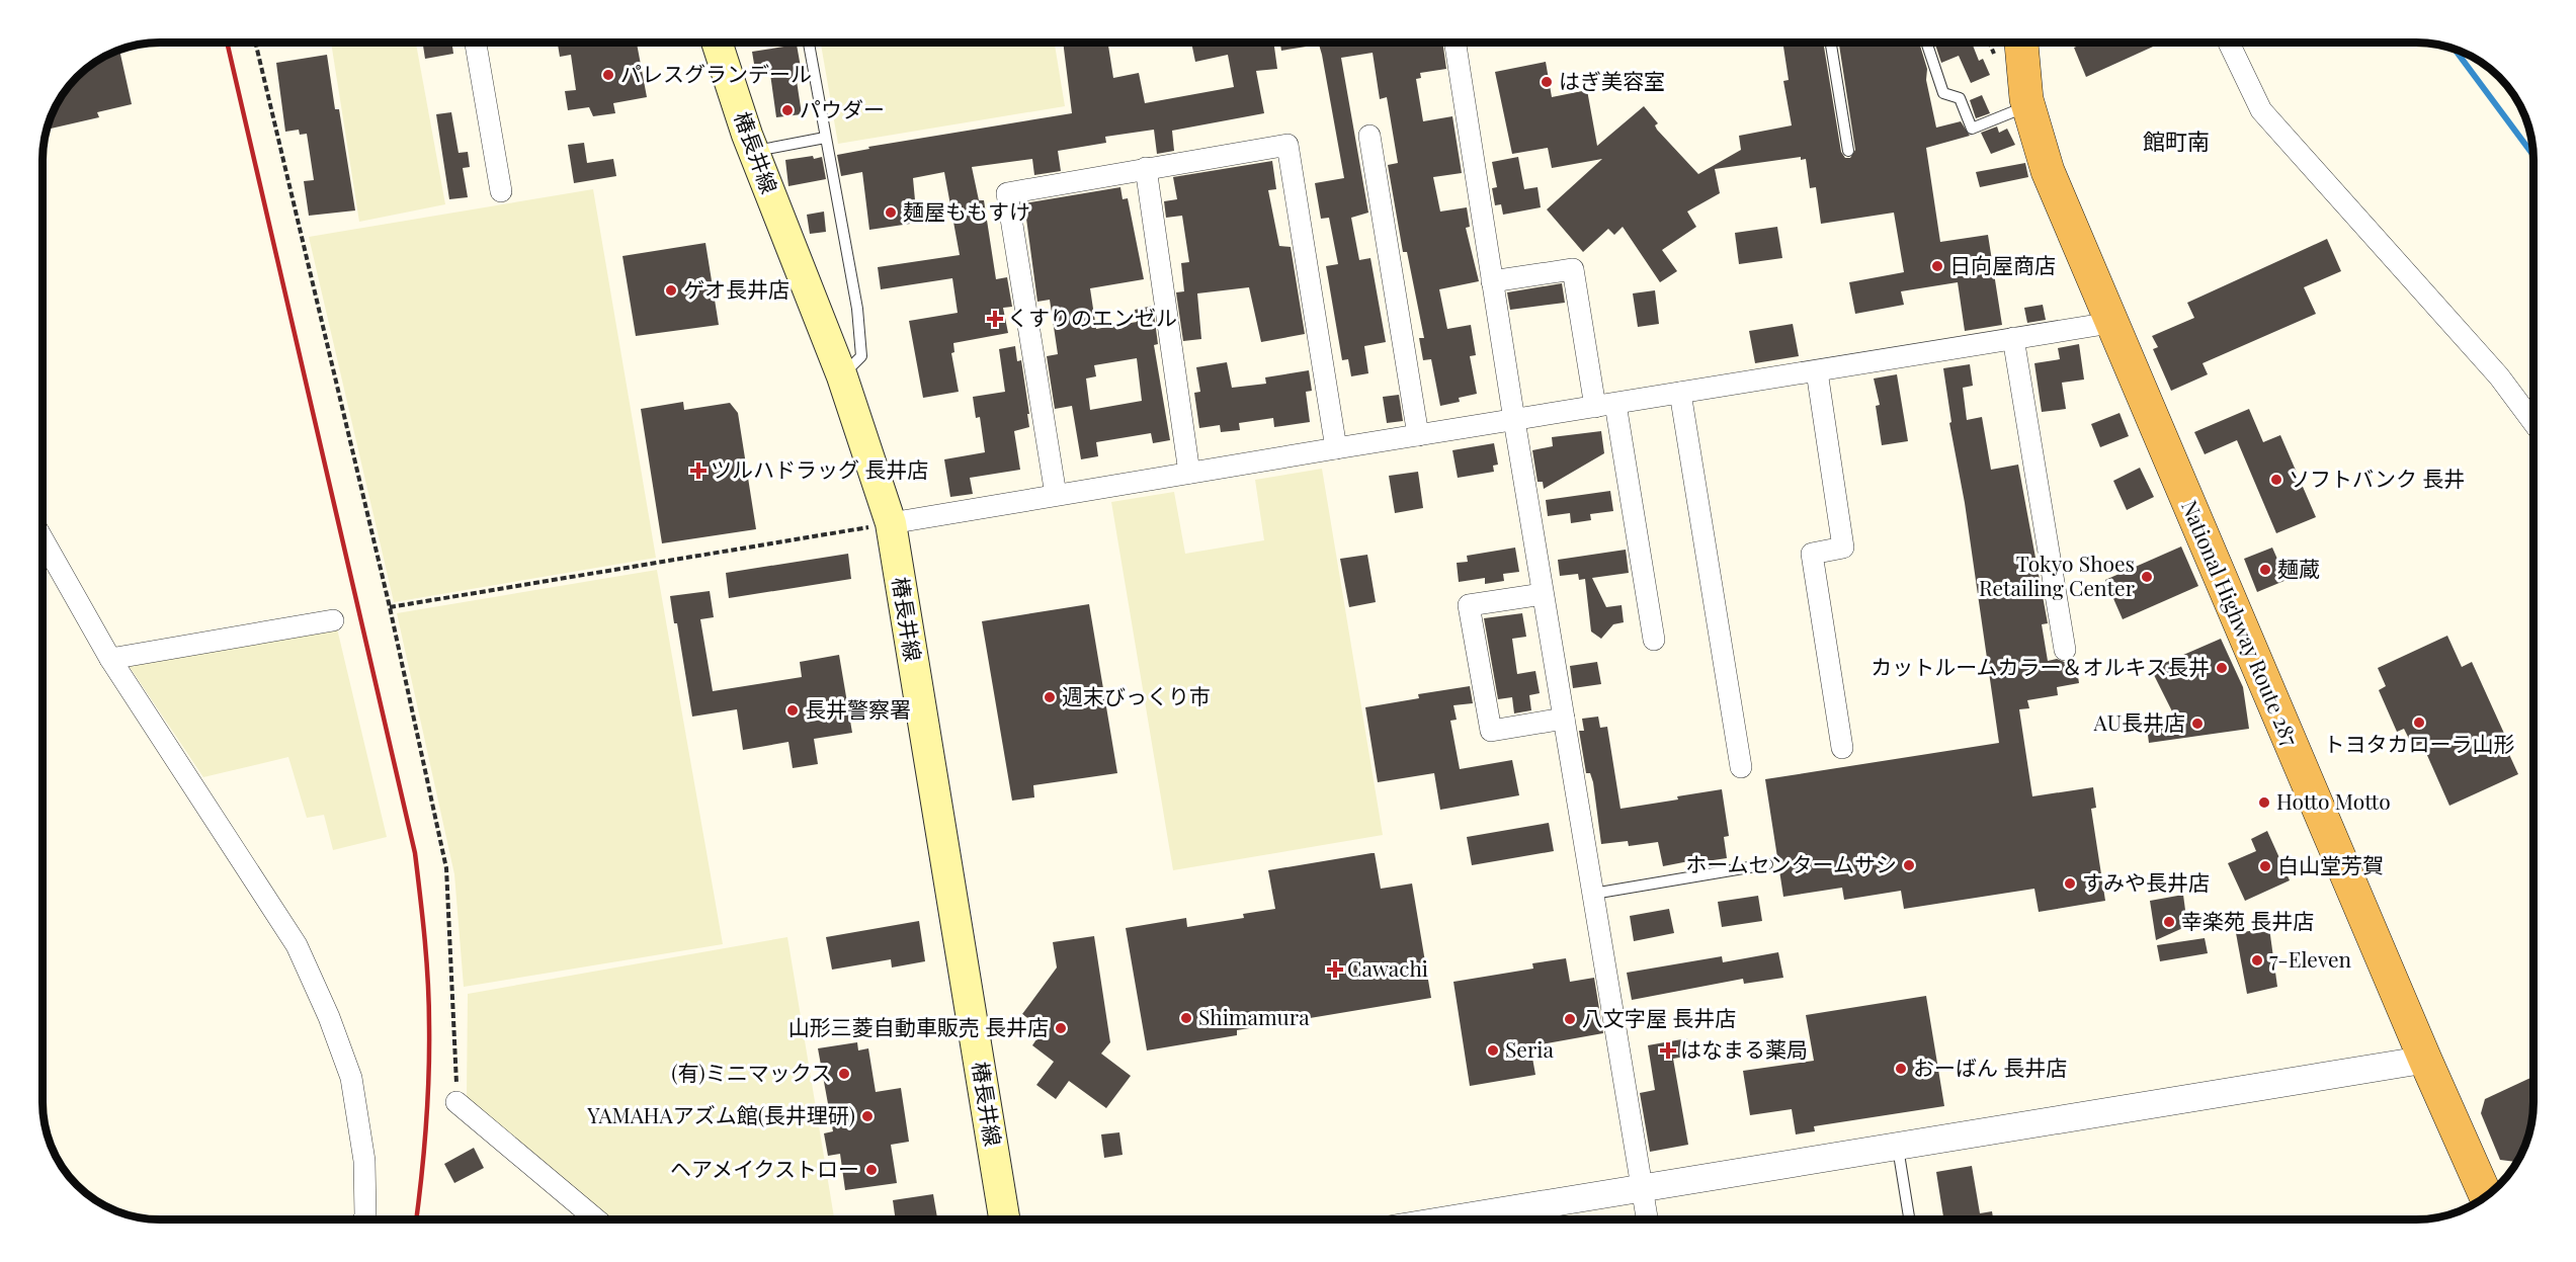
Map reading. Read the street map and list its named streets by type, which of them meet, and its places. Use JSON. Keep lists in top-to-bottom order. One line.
{"streets":{"highway":["National Highway Route 287"],"main road":["椿長井線"]},"districts":["館町南"],"places":{"other":["パレスグランデール","はぎ美容室","パウダー","麺屋ももすけ","日向屋商店","ゲオ長井店","ソフトバンク 長井","麺蔵","Tokyo Shoes Retailing Center","カットルームカラー＆オルキス長井","週末びっくり市","長井警察署","トヨタカローラ山形","AU長井店","Hotto Motto","ホームセンタームサシ","白山堂芳賀","すみや長井店","幸楽苑 長井店","7-Eleven","Shimamura","八文字屋 長井店","山形三菱自動車販売 長井店","Seria","おーばん 長井店","(有)ミニマックス","YAMAHAアズム館(長井理研)","ヘアメイクストロー"],"health":["くすりのエンゼル","ツルハドラッグ 長井店","Cawachi","はなまる薬局"]}}
